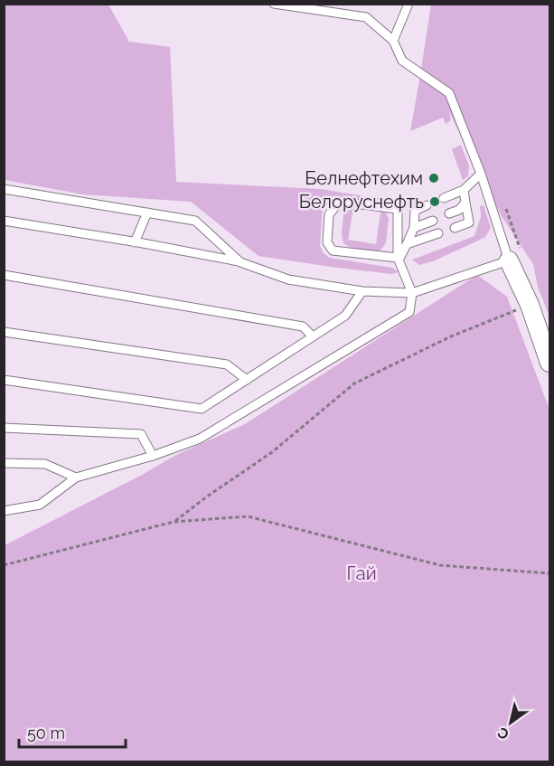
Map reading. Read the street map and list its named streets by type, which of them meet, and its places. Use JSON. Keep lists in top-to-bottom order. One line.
{"parks":["Гай"],"places":["Белнефтехим","Белоруснефть"],"scale_bar":"50 m","north":"bottom left"}
